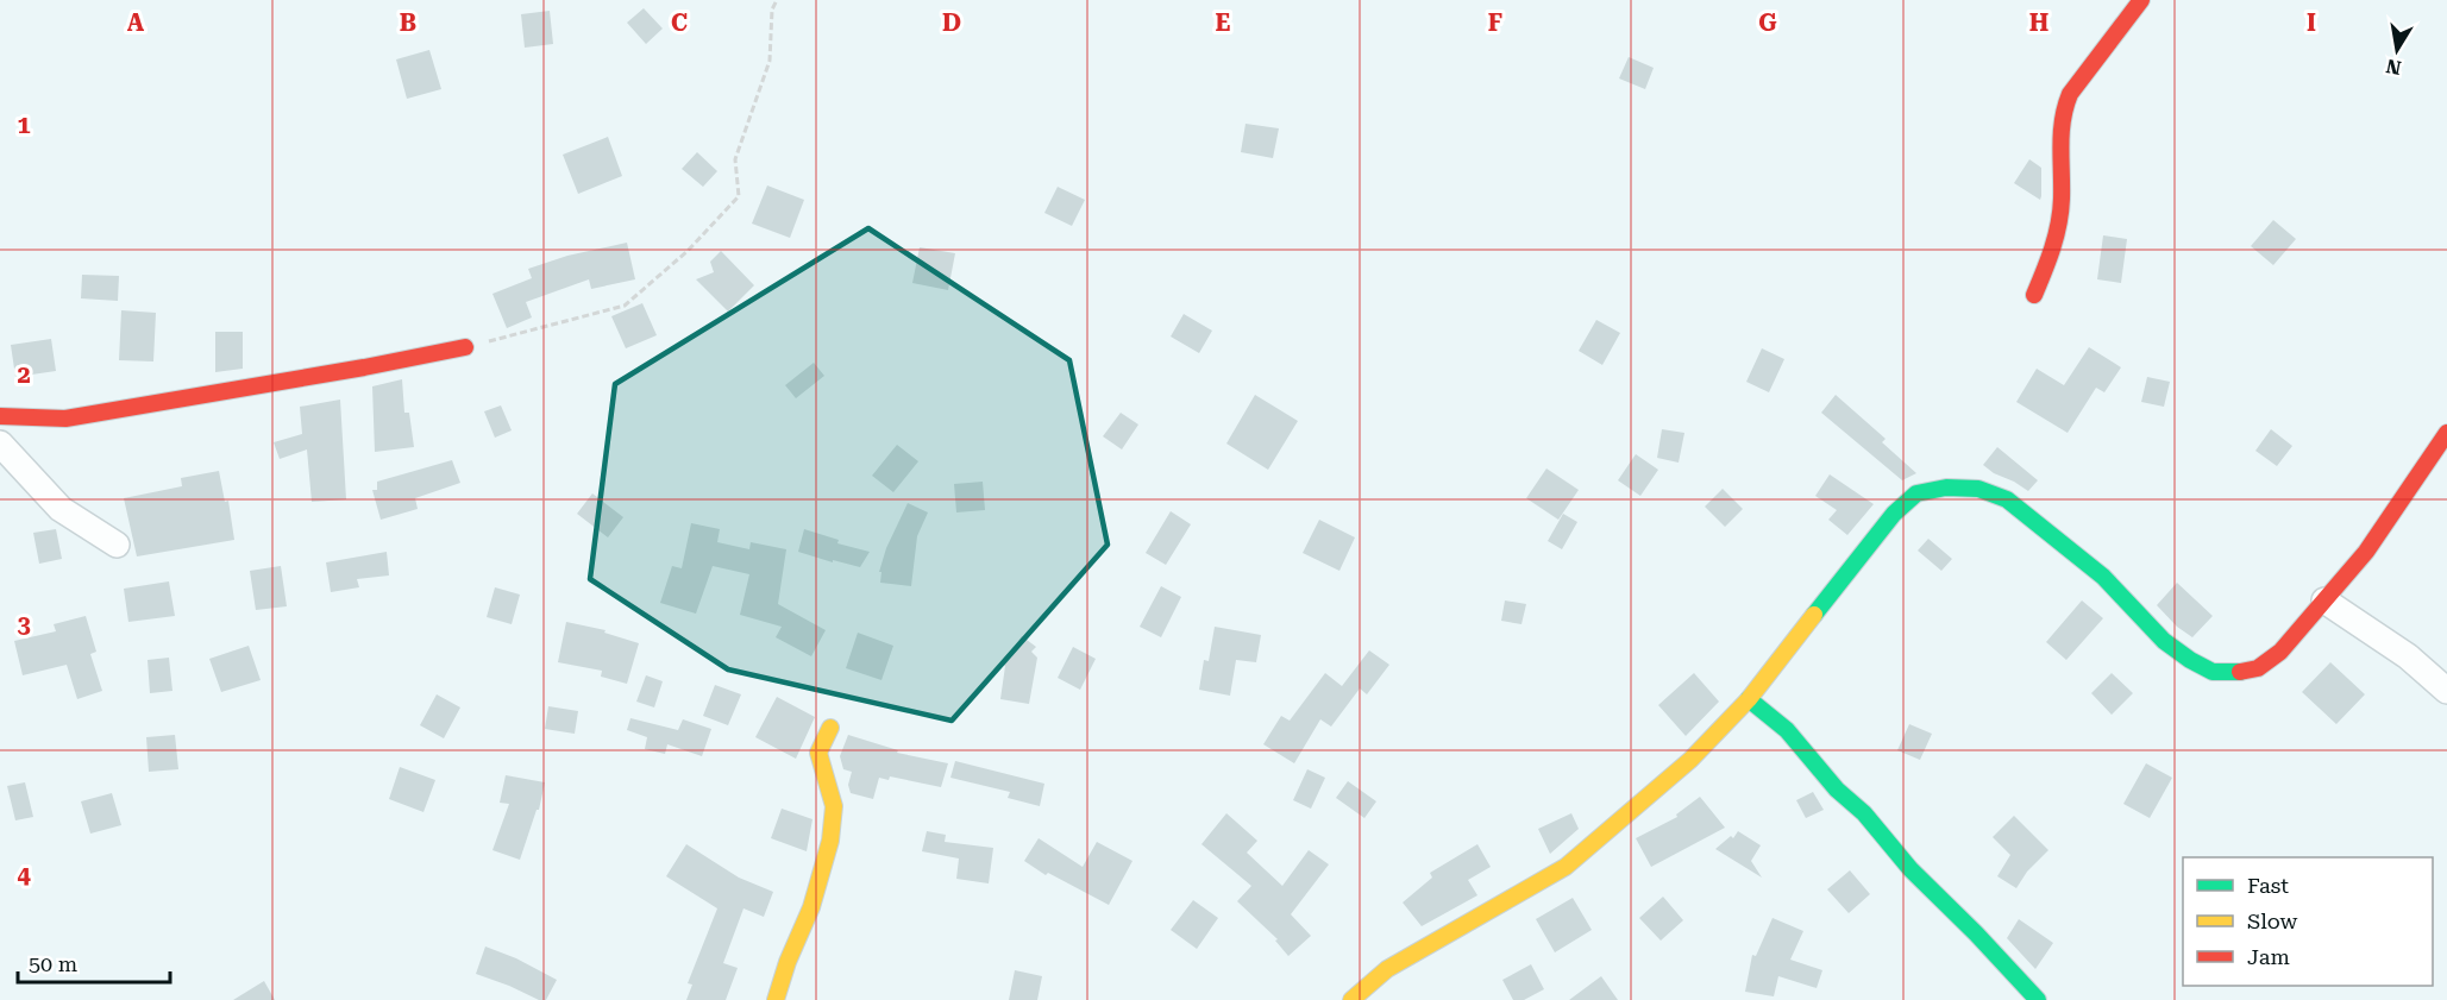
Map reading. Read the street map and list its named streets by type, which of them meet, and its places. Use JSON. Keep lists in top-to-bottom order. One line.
{"legend":["Fast","Slow","Jam"],"scale_bar":"50 m","north":"bottom","grid":{"columns":["A","B","C","D","E","F","G","H","I"],"rows":["1","2","3","4"]}}
